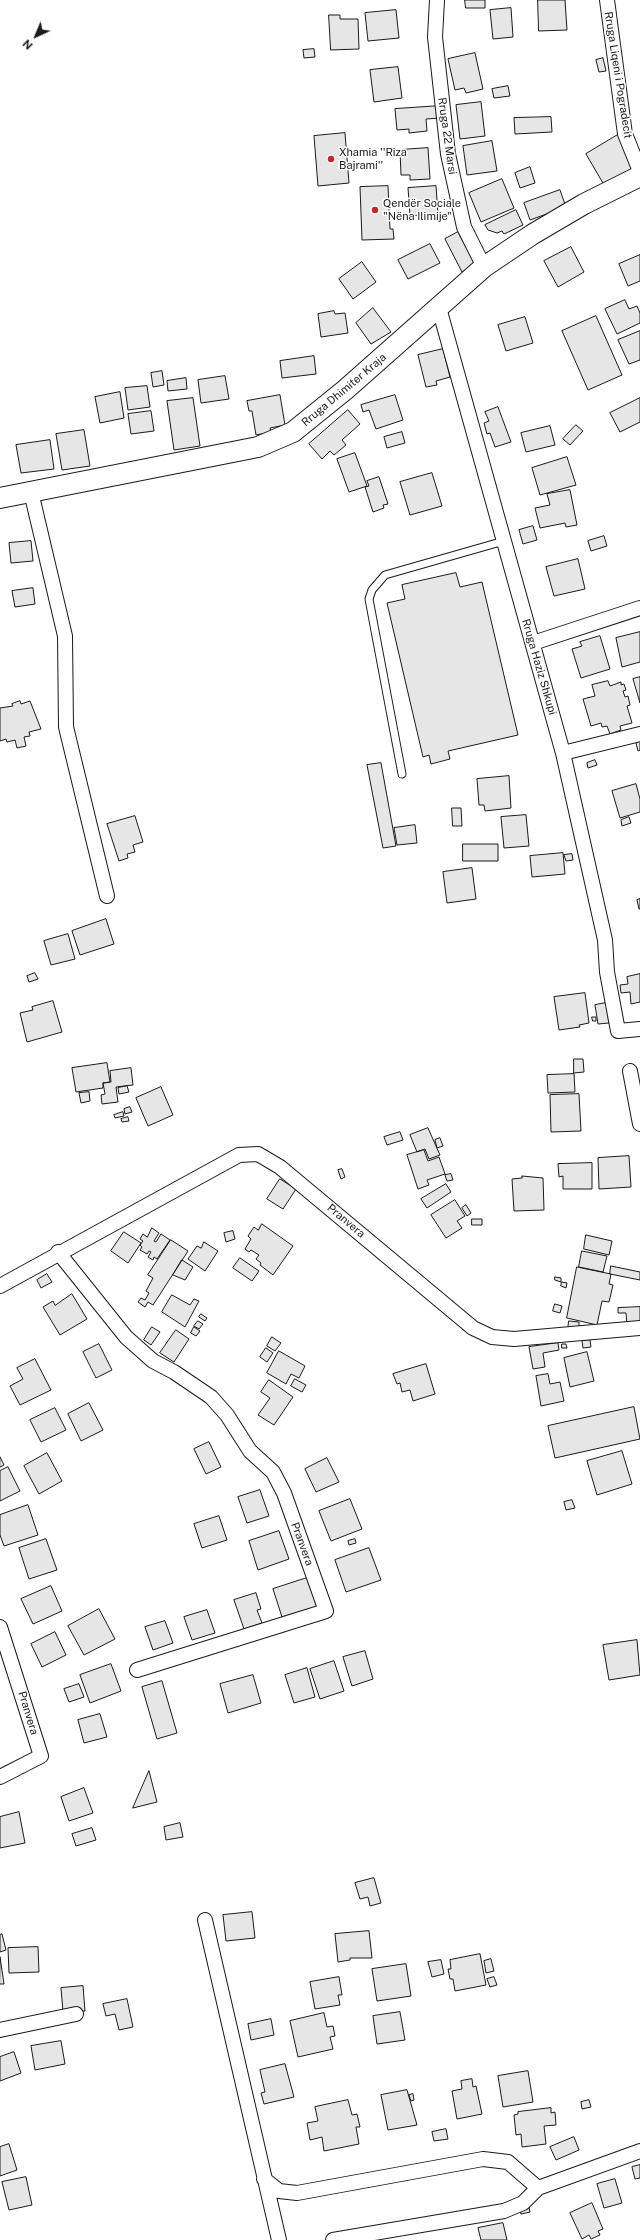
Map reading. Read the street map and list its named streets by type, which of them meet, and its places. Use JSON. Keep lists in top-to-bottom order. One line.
{"streets":{"street":["Rruga Liqeni i Pogradecit","Rruga 22 Marsi","Rruga Dhimiter Kraja","Rruga Haziz Shkupi","Pranvera"]},"crossings":[["Rruga 22 Marsi","Rruga Dhimiter Kraja"],["Rruga Dhimiter Kraja","Rruga Haziz Shkupi"]],"places":["Xhamia ''Riza Bajrami''","Qendër Sociale \"Nëna Ilimije\""],"north":"bottom left"}
